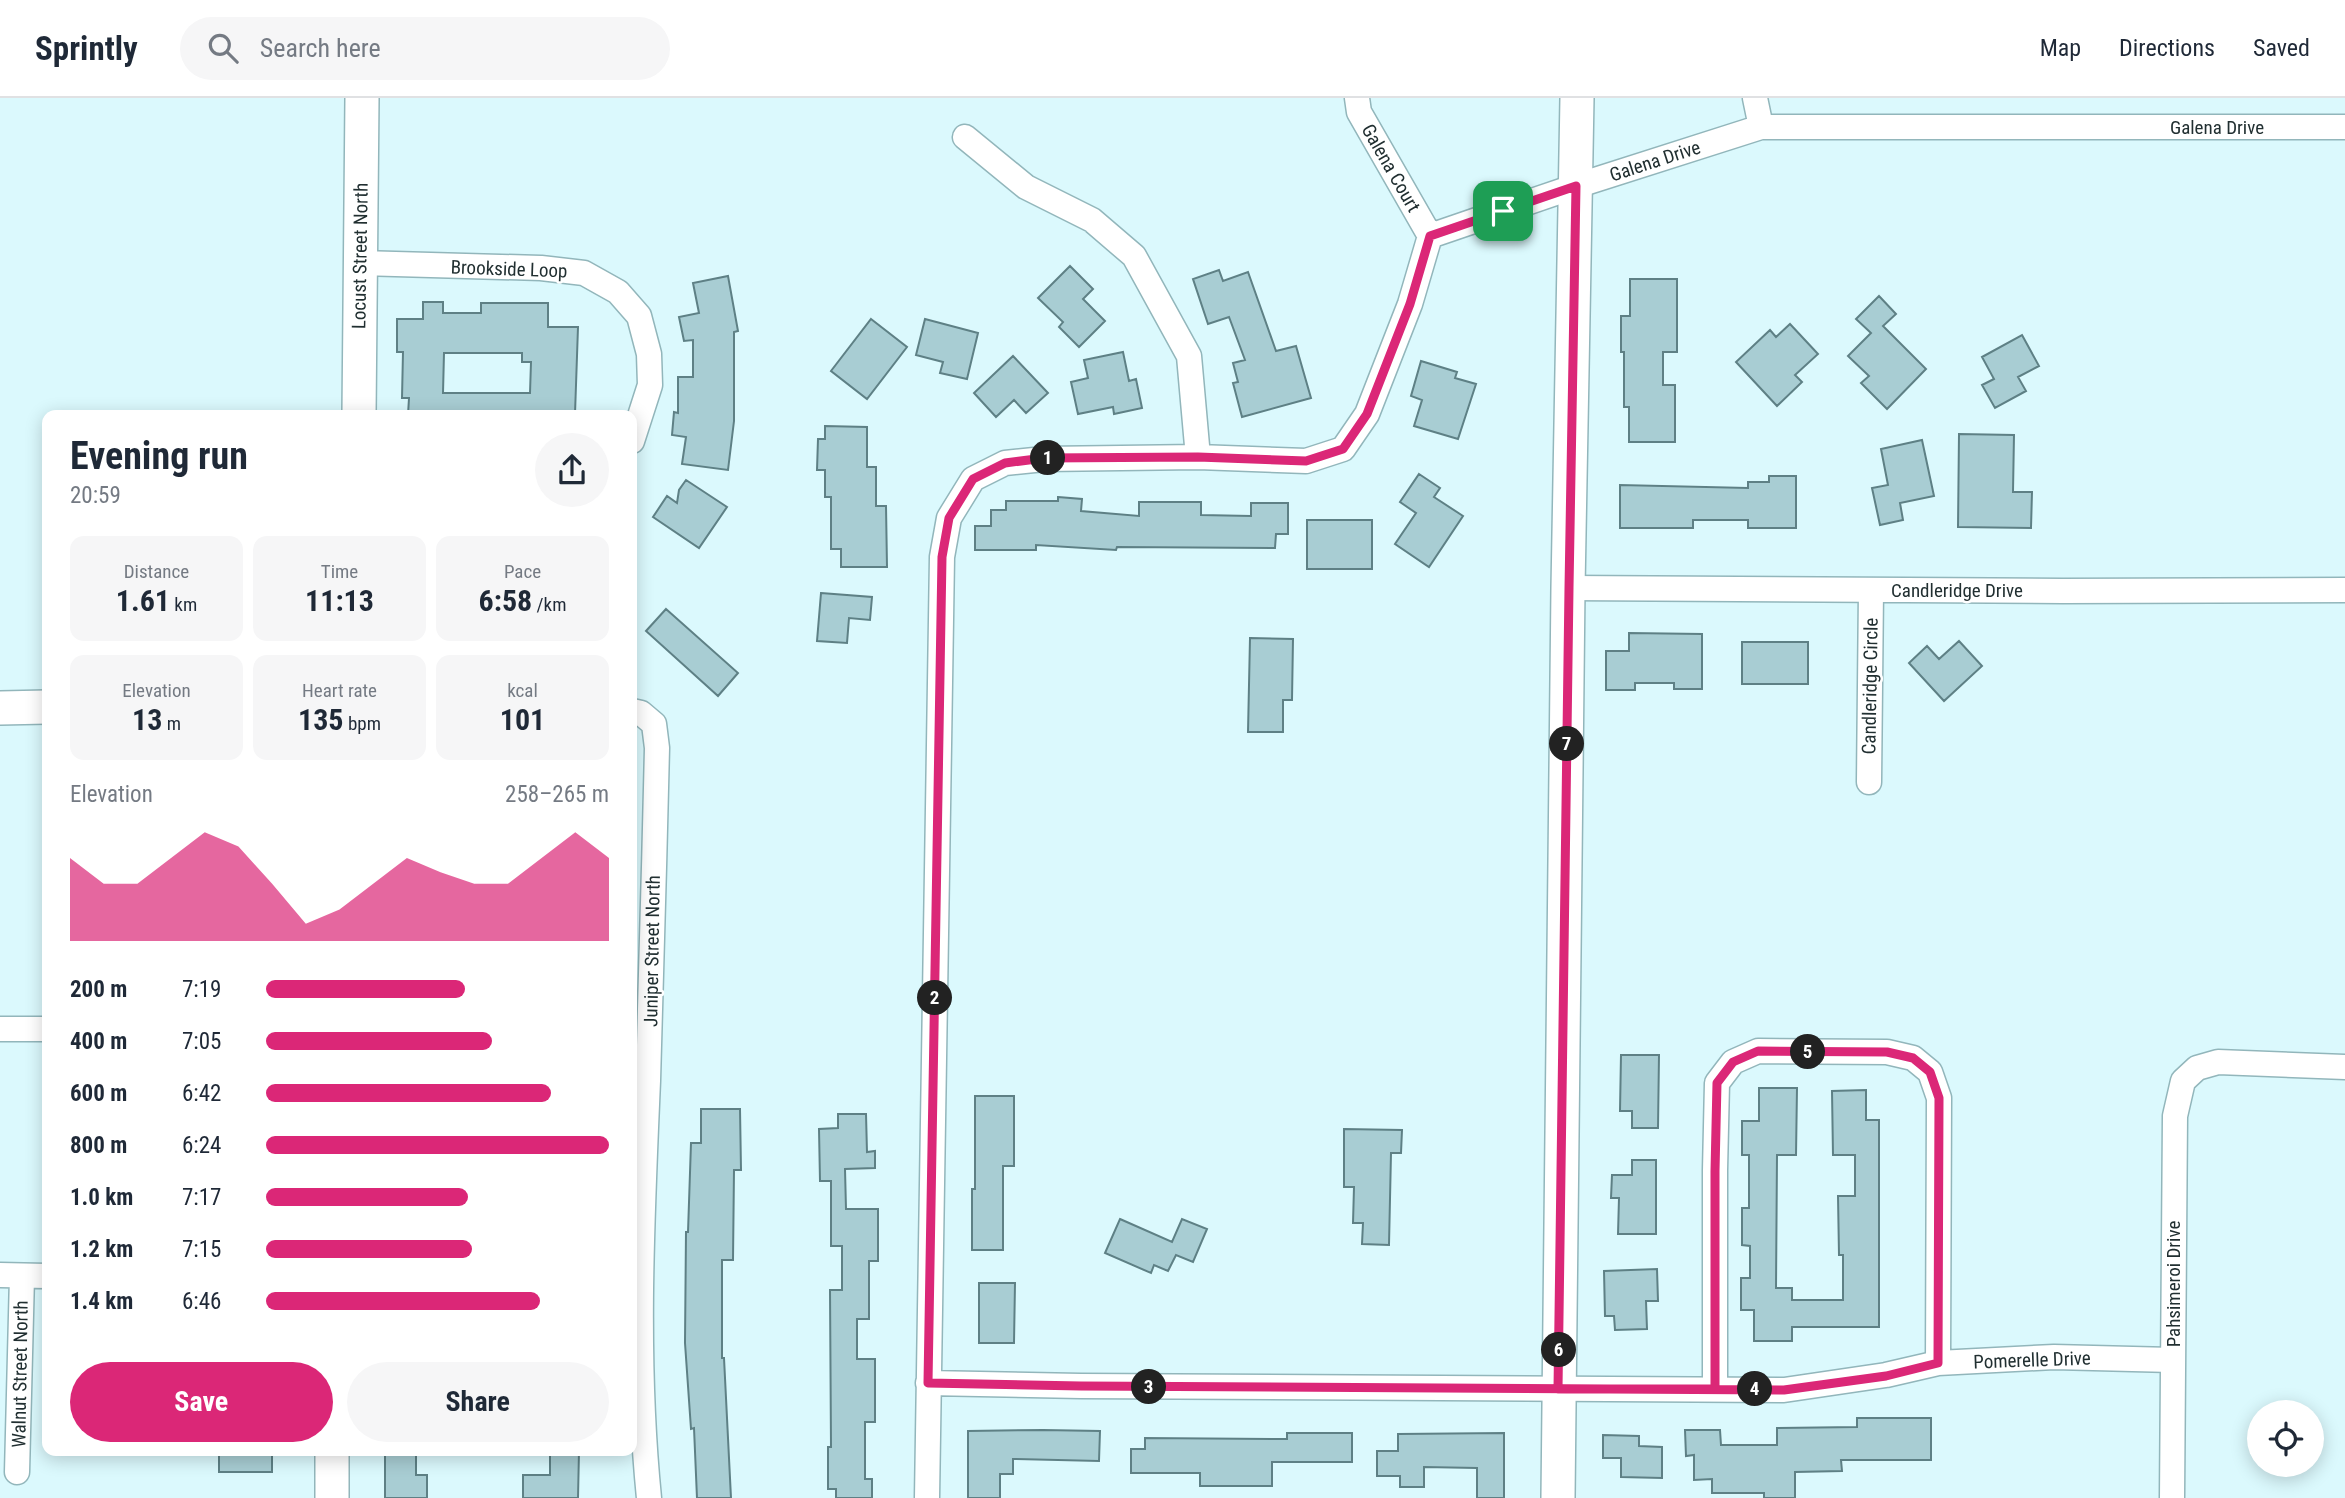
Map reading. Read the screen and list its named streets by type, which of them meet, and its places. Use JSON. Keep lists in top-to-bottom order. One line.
{"streets":{"street":["Galena Drive","Galena Court","Locust Street North","Brookside Loop","Candleridge Drive","Candleridge Circle","Juniper Street North","Pahsimeroi Drive","Pomerelle Drive","Walnut Street North"]},"crossings":[["Galena Drive","Galena Court"],["Locust Street North","Brookside Loop"],["Candleridge Drive","Candleridge Circle"],["Pahsimeroi Drive","Pomerelle Drive"]],"page":{"header":"Sprintly","search":"Search here","nav":["Map","Directions","Saved"],"heading":["Evening run","20:59"],"pins":["1","7","2","5","6","3","4"],"stats":[["Distance","1.61 km"],["Time","11:13"],["Pace","6:58 /km"],["Elevation","13 m"],["Heart rate","135 bpm"],["kcal","101"]],"chart":["Elevation","258–265 m"],"list":[{"name":"200 m","note":"7:19"},{"name":"400 m","note":"7:05"},{"name":"600 m","note":"6:42"},{"name":"800 m","note":"6:24"},{"name":"1.0 km","note":"7:17"},{"name":"1.2 km","note":"7:15"},{"name":"1.4 km","note":"6:46"}],"buttons":["Save","Share"]}}
